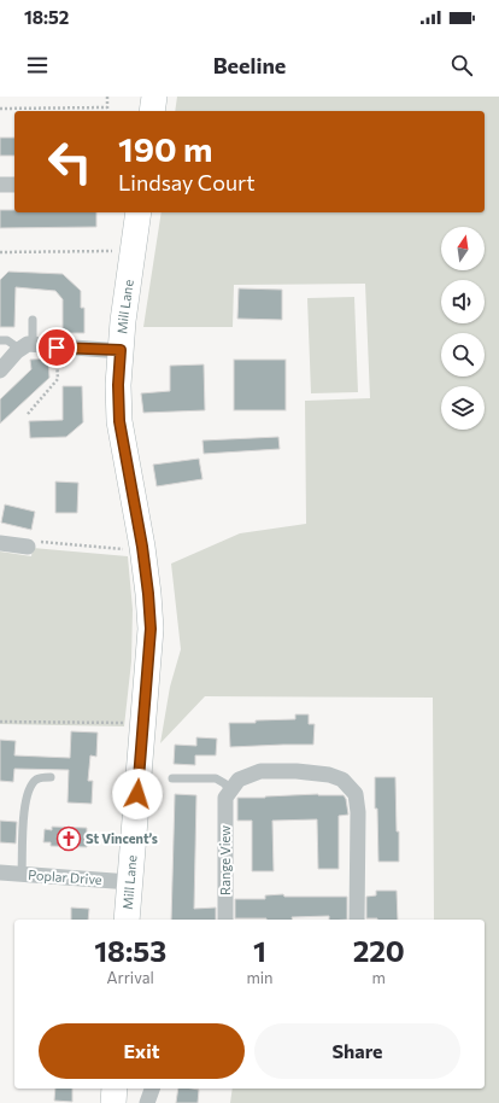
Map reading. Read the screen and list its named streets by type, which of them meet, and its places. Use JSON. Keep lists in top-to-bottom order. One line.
{"streets":{"main road":["Mill Lane"],"street":["Range View","Poplar Drive"]},"crossings":[["Mill Lane","Poplar Drive"]],"places":{"church":["St Vincent’s"]},"north":"top","page":{"status":"18:52","header":"Beeline","turn":["190 m","Lindsay Court"],"eta":["18:53","Arrival","1","min","220","m"],"buttons":["Exit","Share"]}}
